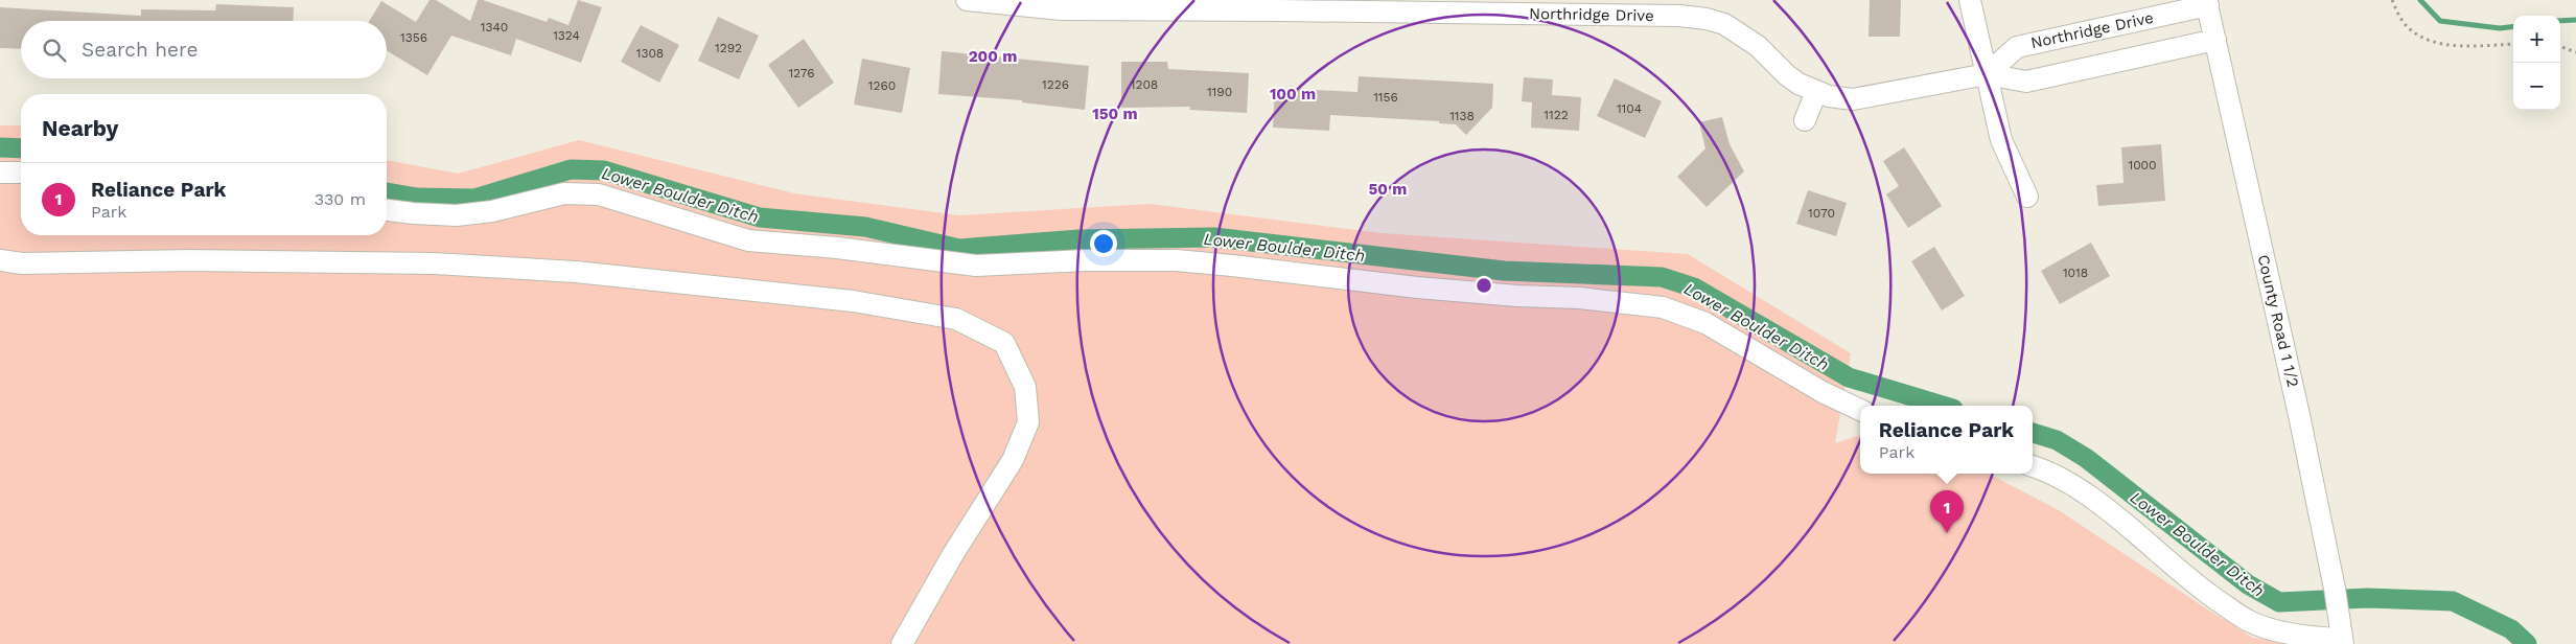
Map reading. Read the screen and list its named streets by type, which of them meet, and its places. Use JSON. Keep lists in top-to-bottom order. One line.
{"streets":{"street":["Northridge Drive","County Road 1 1/2"]},"crossings":[["Northridge Drive","County Road 1 1/2"]],"water":["Lower Boulder Ditch"],"house_numbers":["1340","1324","1356","1292","1308","1276","1226","1208","1260","1190","1156","1104","1122","1138","1000","1070","1018"],"page":{"map_buttons":["+","−"],"search":"Search here","heading":"Nearby","list":[{"mark":"1","name":"Reliance Park","note":"Park","value":"330 m"}],"popup":["Reliance Park","Park"],"pins":"1"},"rings":["200 m","100 m","150 m","50 m"]}
